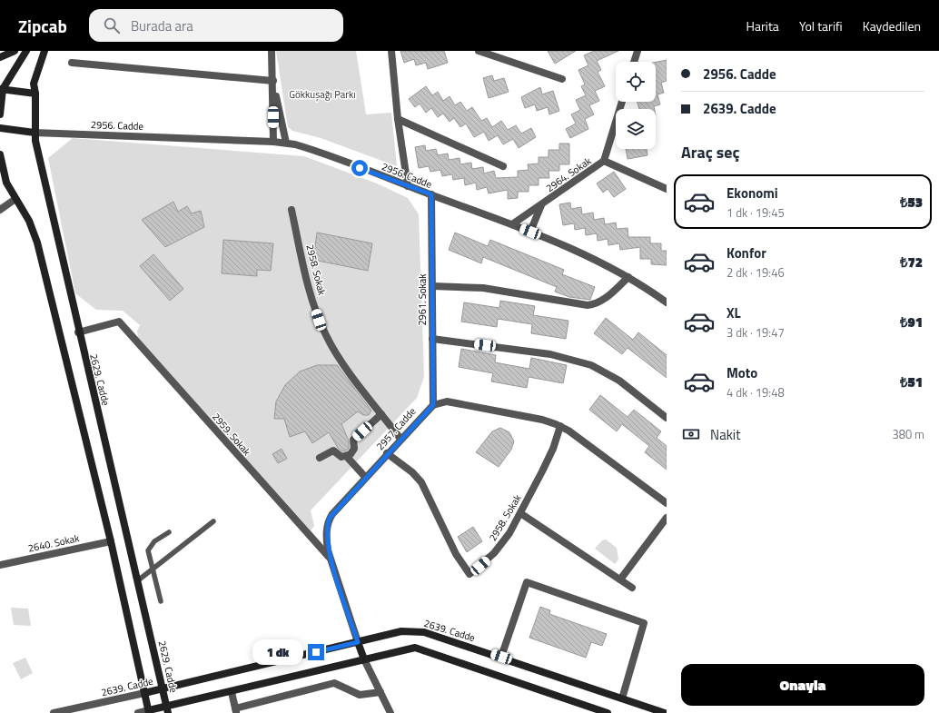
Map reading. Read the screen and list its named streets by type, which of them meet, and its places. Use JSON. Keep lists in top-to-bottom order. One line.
{"streets":{"main road":["2629. Cadde","2639. Cadde"],"street":["2956. Cadde","2964. Sokak","2958. Sokak","2961. Sokak","2957. Cadde","2959. Sokak","2640. Sokak"]},"crossings":[["2956. Cadde","2964. Sokak"],["2956. Cadde","2961. Sokak"],["2956. Cadde","2629. Cadde"],["2958. Sokak","2957. Cadde"],["2961. Sokak","2957. Cadde"],["2629. Cadde","2959. Sokak"],["2629. Cadde","2639. Cadde"],["2957. Cadde","2959. Sokak"],["2957. Cadde","2639. Cadde"]],"parks":["Gökkuşağı Parkı"],"page":{"header":"Zipcab","search":"Burada ara","nav":["Harita","Yol tarifi","Kaydedilen"],"banner":["2956. Cadde","2639. Cadde"],"heading":"Araç seç","list":[{"name":"Ekonomi","note":"1 dk · 19:45","value":"₺53"},{"name":"Konfor","note":"2 dk · 19:46","value":"₺72"},{"name":"XL","note":"3 dk · 19:47","value":"₺91"},{"name":"Moto","note":"4 dk · 19:48","value":"₺51"}],"pay":["Nakit","380 m"],"bubble":"1 dk","buttons":"Onayla"}}
